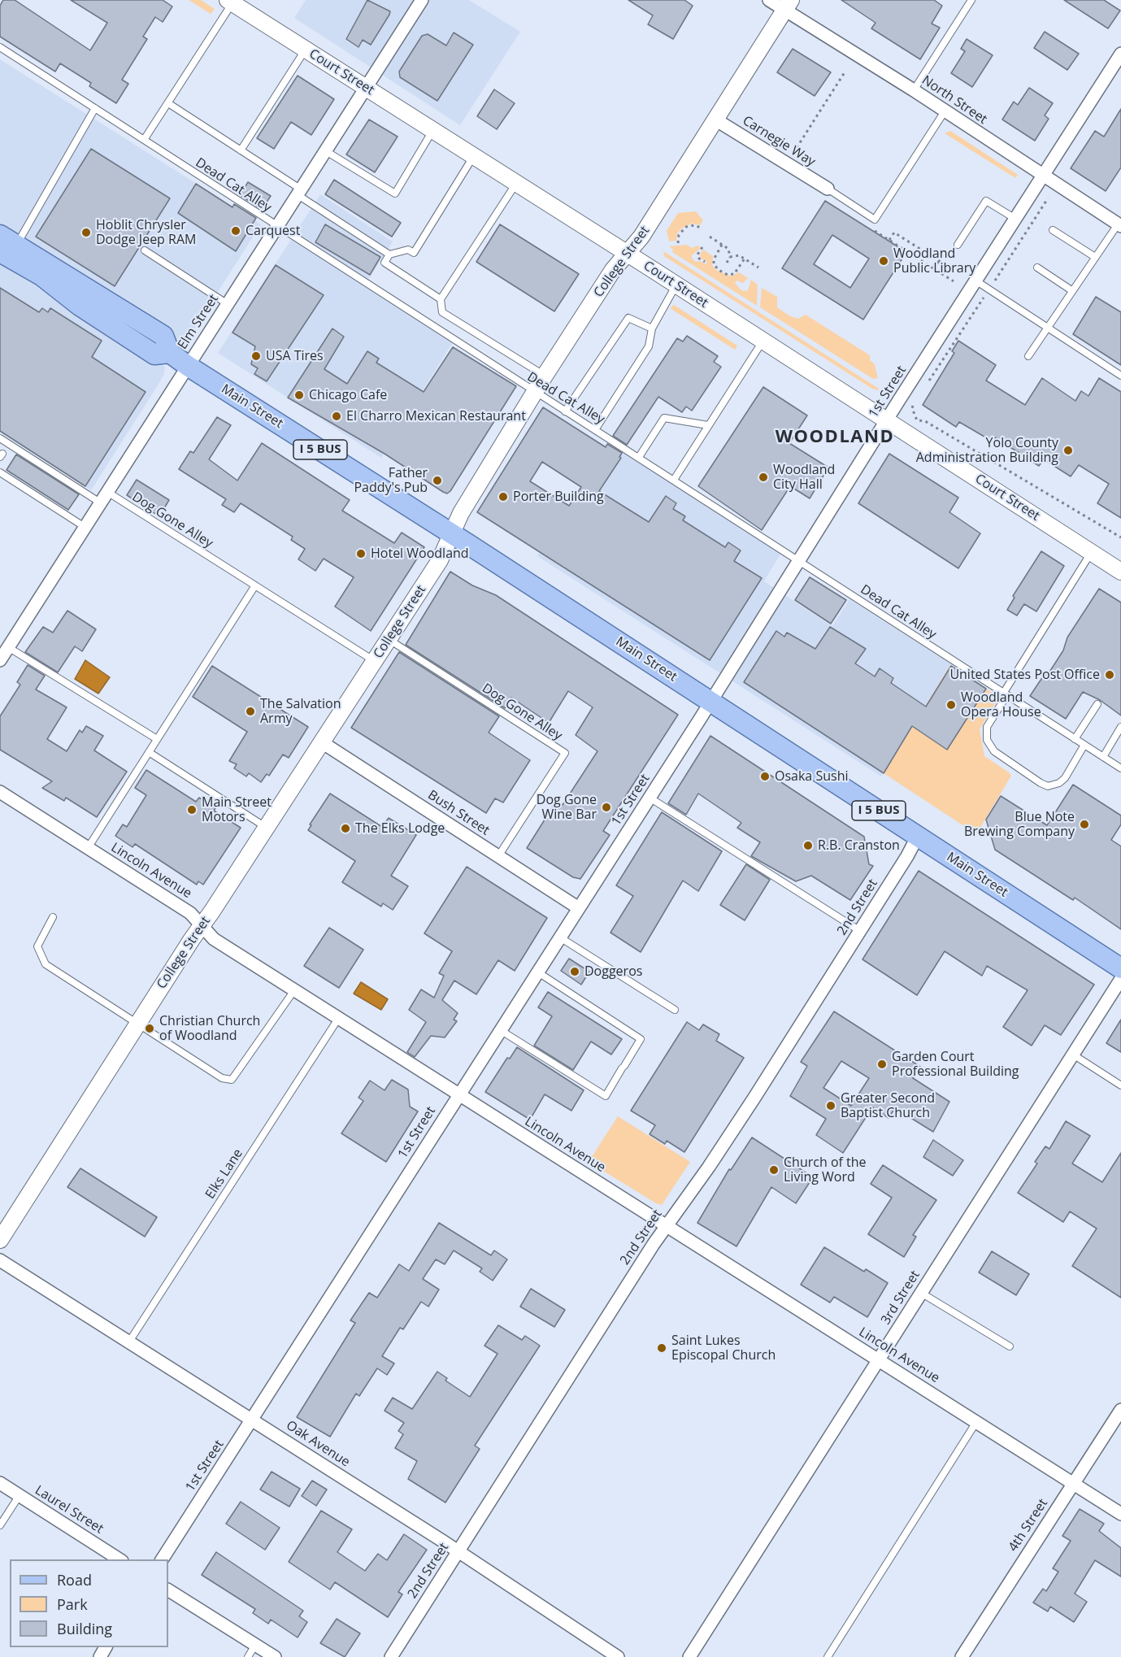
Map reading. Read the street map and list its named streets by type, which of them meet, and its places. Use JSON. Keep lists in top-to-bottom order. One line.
{"streets":{"main road":["Main Street","I 5 BUS"],"street":["Court Street","North Street","Carnegie Way","College Street","Elm Street","1st Street","Bush Street","Lincoln Avenue","2nd Street","3rd Street","Oak Avenue","Laurel Street","4th Street"],"lane":["Dead Cat Alley","Dog Gone Alley","Elks Lane"]},"crossings":[["Court Street","College Street"],["Court Street","Elm Street"],["Court Street","1st Street"],["North Street","College Street"],["North Street","1st Street"],["Carnegie Way","College Street"],["Dead Cat Alley","College Street"],["Dead Cat Alley","Elm Street"],["Dead Cat Alley","1st Street"],["College Street","Main Street"],["College Street","Dog Gone Alley"],["College Street","Bush Street"],["College Street","Lincoln Avenue"],["Elm Street","Main Street"],["Elm Street","Dog Gone Alley"],["1st Street","Main Street"],["1st Street","Bush Street"],["1st Street","Lincoln Avenue"],["1st Street","Oak Avenue"],["Main Street","2nd Street"],["Dog Gone Alley","Bush Street"],["Lincoln Avenue","2nd Street"],["Lincoln Avenue","Elks Lane"],["Lincoln Avenue","3rd Street"],["Lincoln Avenue","4th Street"],["2nd Street","Oak Avenue"],["Elks Lane","Oak Avenue"]],"districts":["WOODLAND"],"places":["Carquest","Hoblit Chrysler Dodge Jeep RAM","Woodland Public Library","USA Tires","Chicago Cafe","El Charro Mexican Restaurant","Yolo County Administration Building","Woodland City Hall","Father Paddy's Pub","Porter Building","Hotel Woodland","United States Post Office","Woodland Opera House","The Salvation Army","Osaka Sushi","Dog Gone Wine Bar","Main Street Motors","Blue Note Brewing Company","The Elks Lodge","R.B. Cranston","Doggeros","Christian Church of Woodland","Garden Court Professional Building","Greater Second Baptist Church","Church of the Living Word","Saint Lukes Episcopal Church"],"legend":["Road","Park","Building"]}
